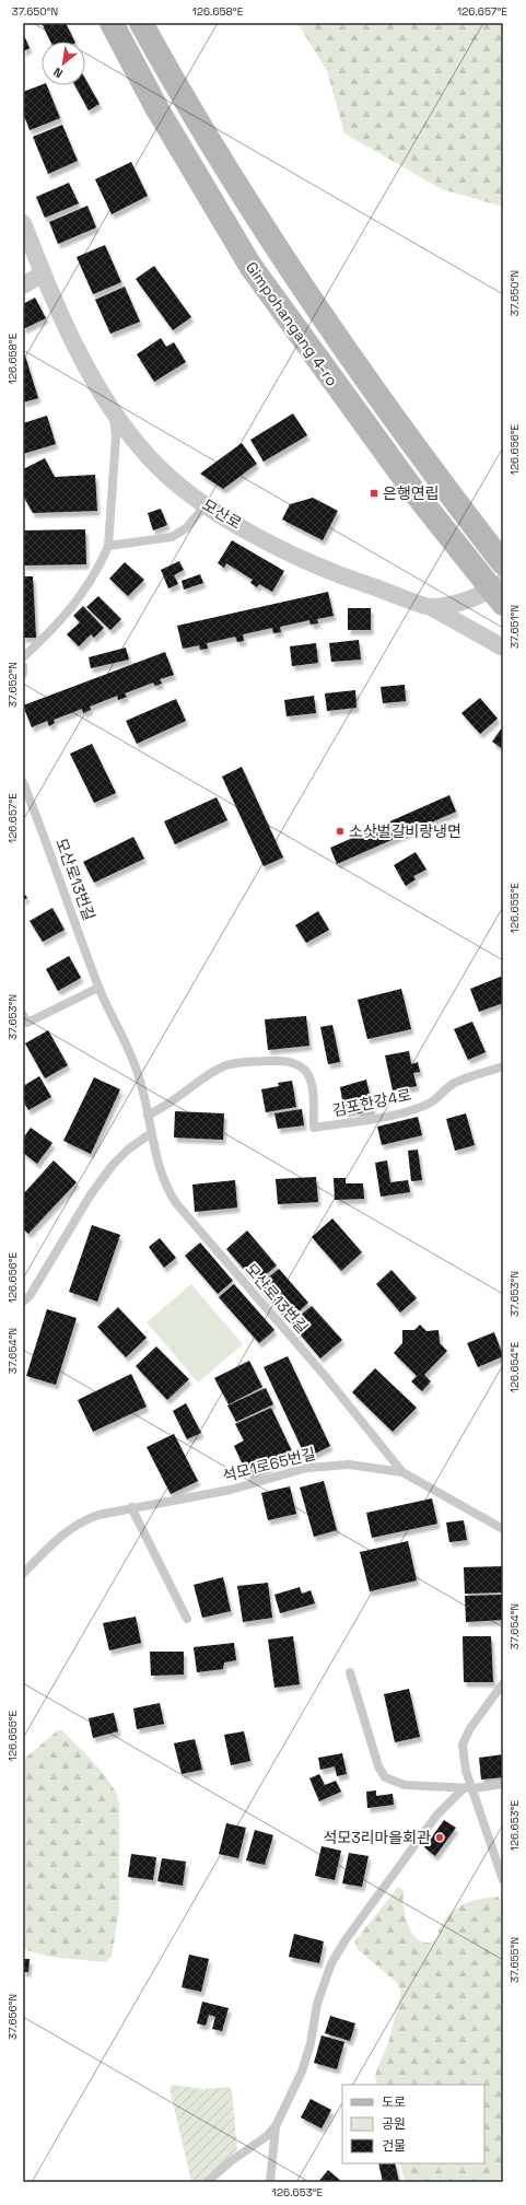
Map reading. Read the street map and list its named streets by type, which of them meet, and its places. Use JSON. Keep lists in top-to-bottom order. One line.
{"streets":{"street":["Gimpohangang 4-ro","모산로"],"lane":["모산로13번길","김포한강4로","석모1로65번길"]},"crossings":[["모산로13번길","김포한강4로"],["모산로13번길","석모1로65번길"]],"places":{"transit":["은행연립"],"other":["소삿벌갈비랑냉면","석모3리마을회관"]},"legend":["도로","공원","건물"],"north":"bottom left","coordinates":["37.650°N","126.658°E","126.657°E","126.656°E","37.651°N","37.652°N","126.655°E","37.653°N","37.654°N","126.654°E","126.653°E","37.655°N","37.656°N"]}
